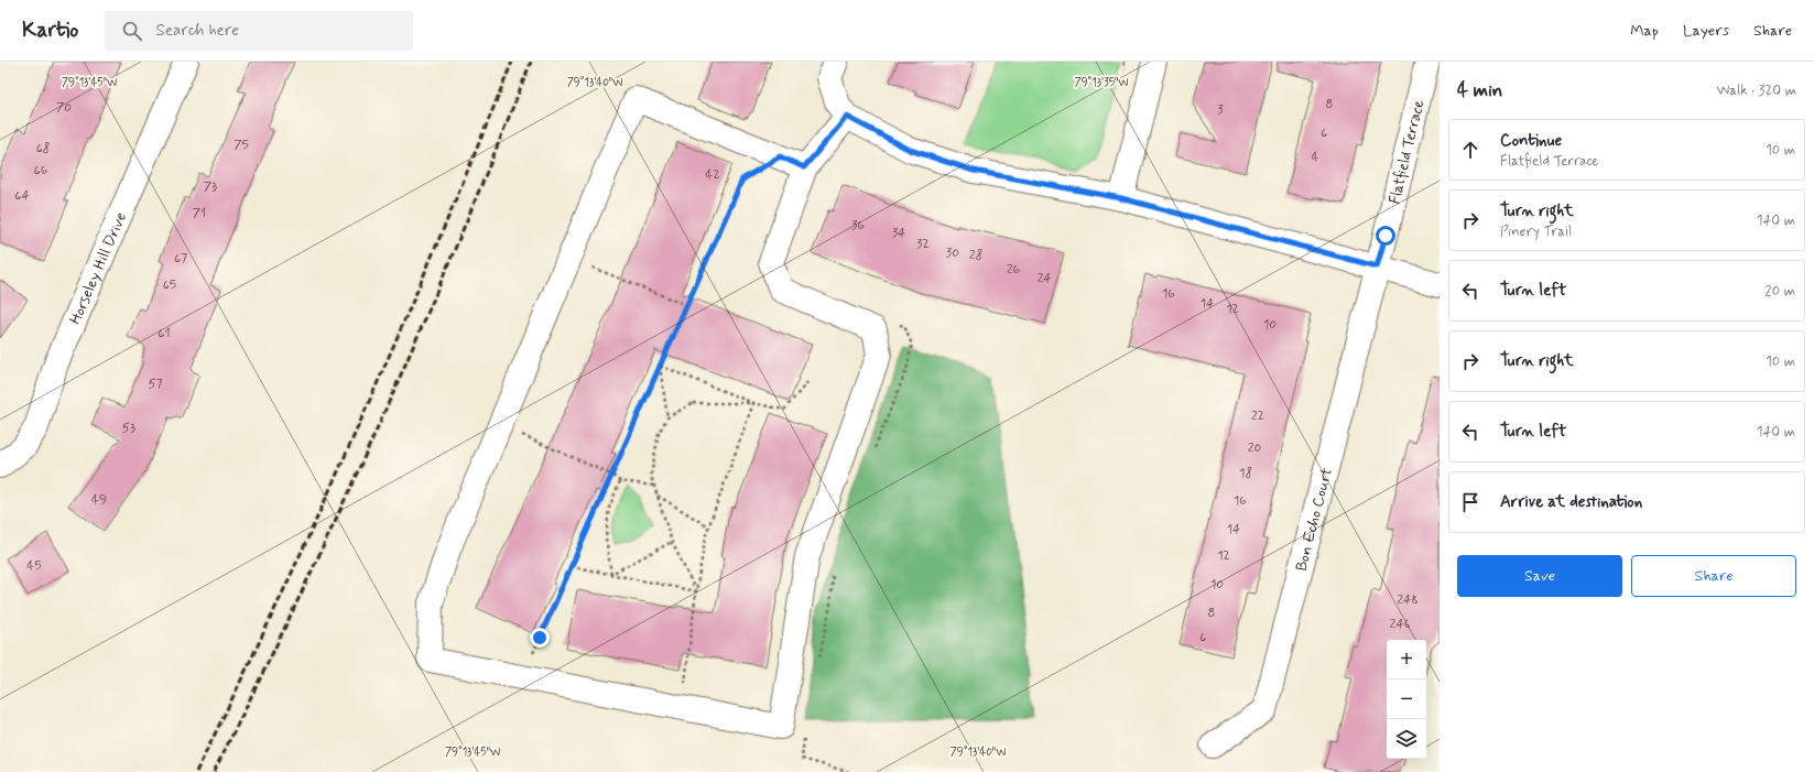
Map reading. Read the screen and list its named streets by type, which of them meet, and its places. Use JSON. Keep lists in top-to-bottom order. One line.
{"streets":{"street":["Flatfield Terrace","Horseley Hill Drive","Bon Echo Court"]},"crossings":[["Flatfield Terrace","Bon Echo Court"]],"house_numbers":["8","70","3","6","75","68","4","66","42","73","64","71","36","34","32","30","28","67","26","24","65","16","14","12","10","61","57","22","53","20","18","49","16","14","12","45","10","248","8","246","6"],"page":{"header":"Kartio","search":"Search here","nav":["Map","Layers","Share"],"heading":["4 min","Walk · 320 m"],"list":[["Continue","Flatfield Terrace","10 m"],["Turn right","Pinery Trail","140 m"],["Turn left","20 m"],["Turn right","10 m"],["Turn left","140 m"],"Arrive at destination"],"buttons":["Save","Share"],"map_buttons":["+","−"]},"coordinates":["79°13'45\"W","79°13'40\"W","79°13'35\"W"]}
